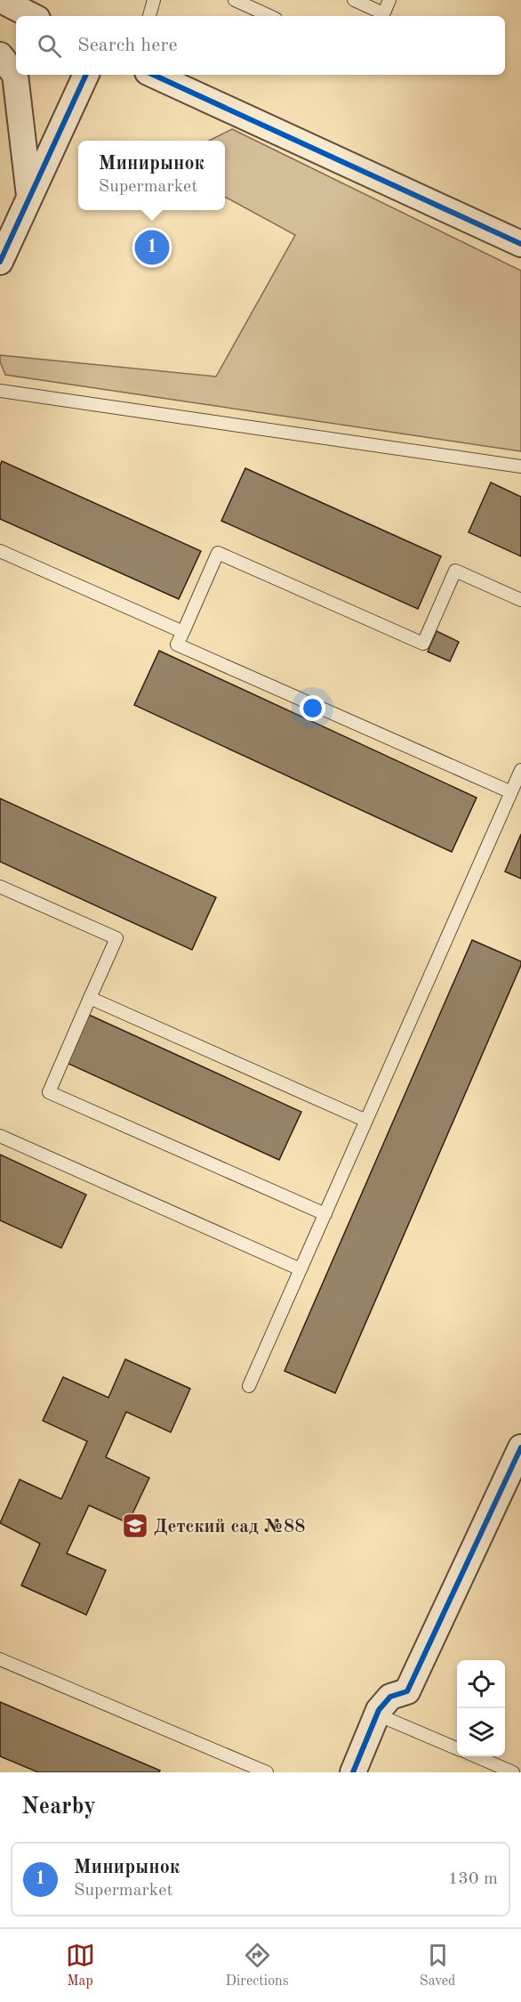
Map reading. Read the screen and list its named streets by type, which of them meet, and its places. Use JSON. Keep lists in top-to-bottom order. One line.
{"places":{"school or university":["Детский сад №88"]},"page":{"search":"Search here","popup":["Минирынок","Supermarket"],"pins":"1","heading":"Nearby","list":[{"mark":"1","name":"Минирынок","note":"Supermarket","value":"130 m"}],"nav":["Map","Directions","Saved"]}}
